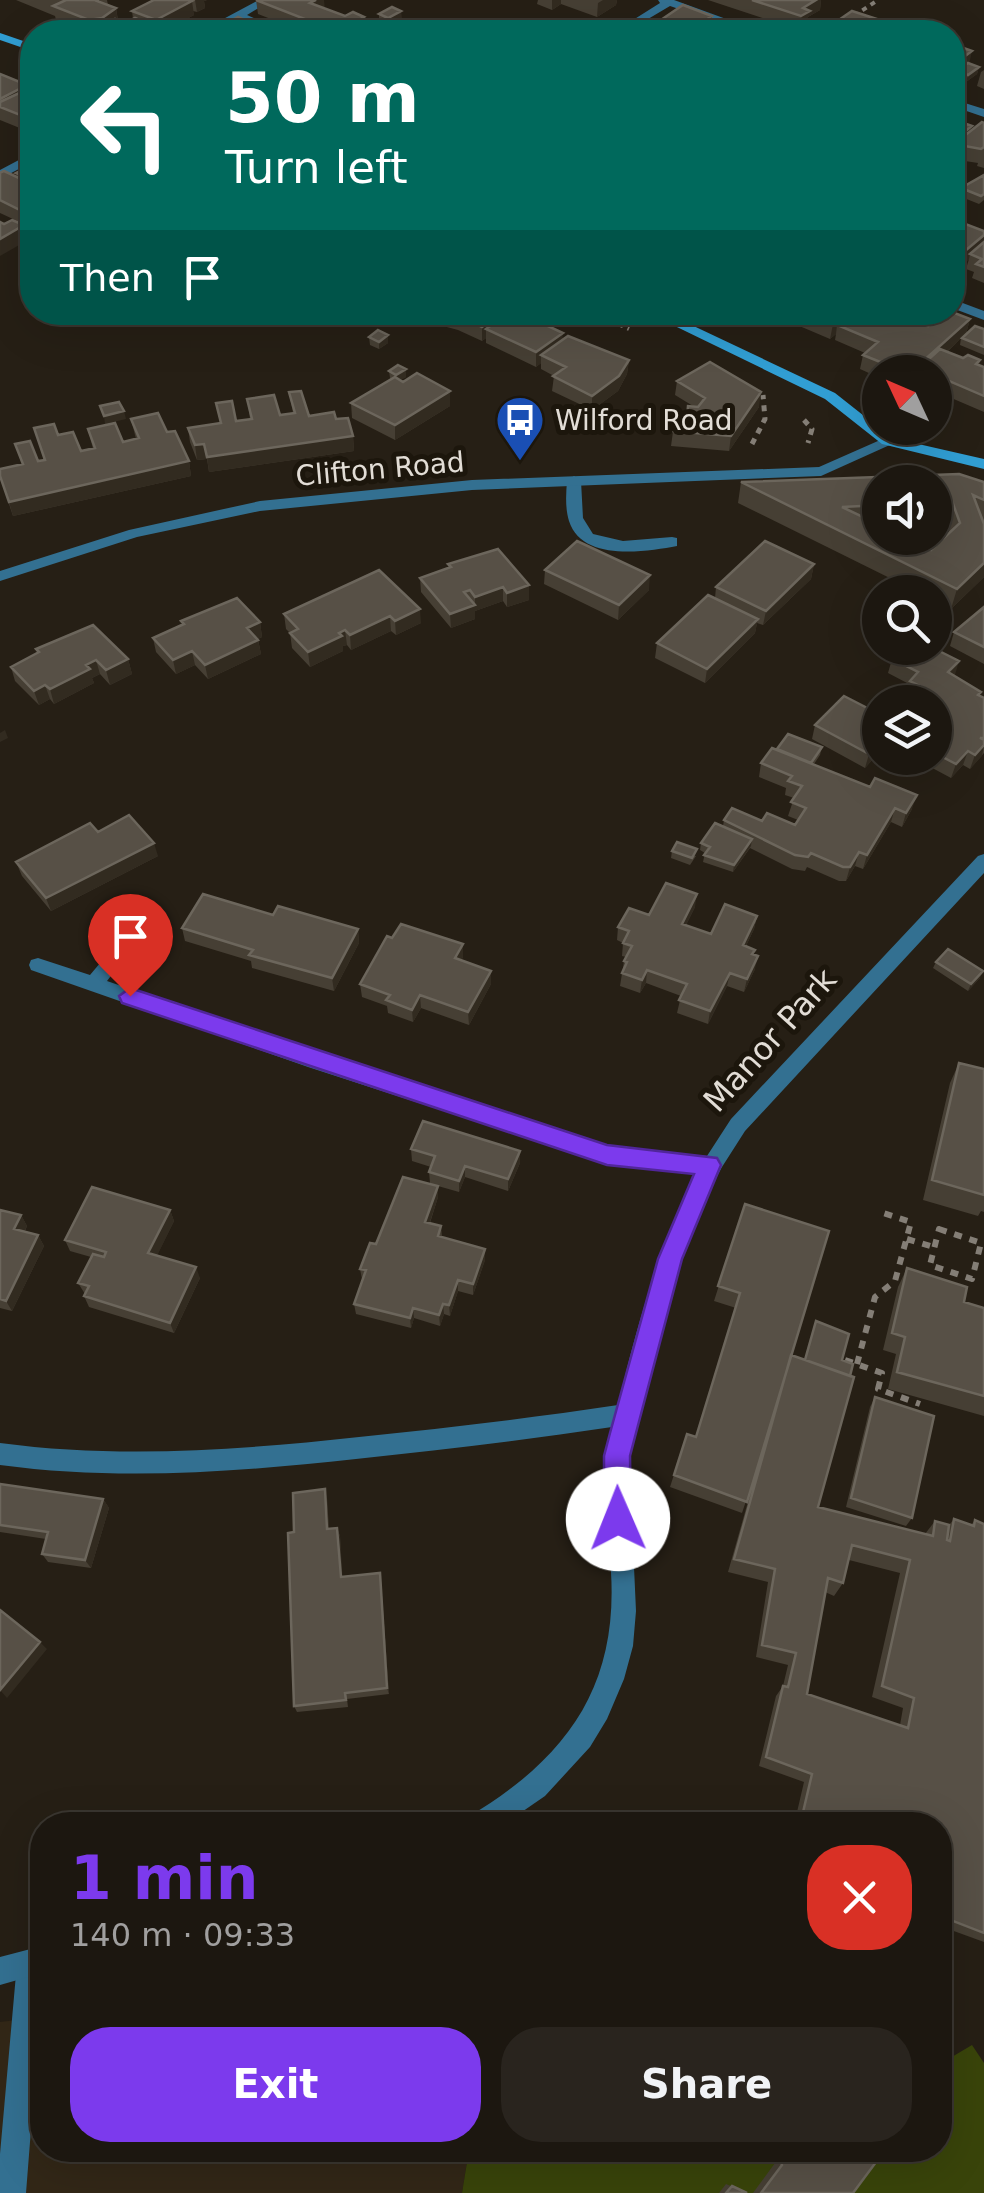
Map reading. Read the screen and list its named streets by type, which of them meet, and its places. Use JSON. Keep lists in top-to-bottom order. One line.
{"streets":{"street":["Clifton Road","Manor Park"]},"places":{"bus stop":["Wilford Road"]},"north":"top left","page":{"turn":["50 m","Turn left"],"then":"Then","heading":["1 min","140 m · 09:33"],"buttons":["Exit","Share"]}}
